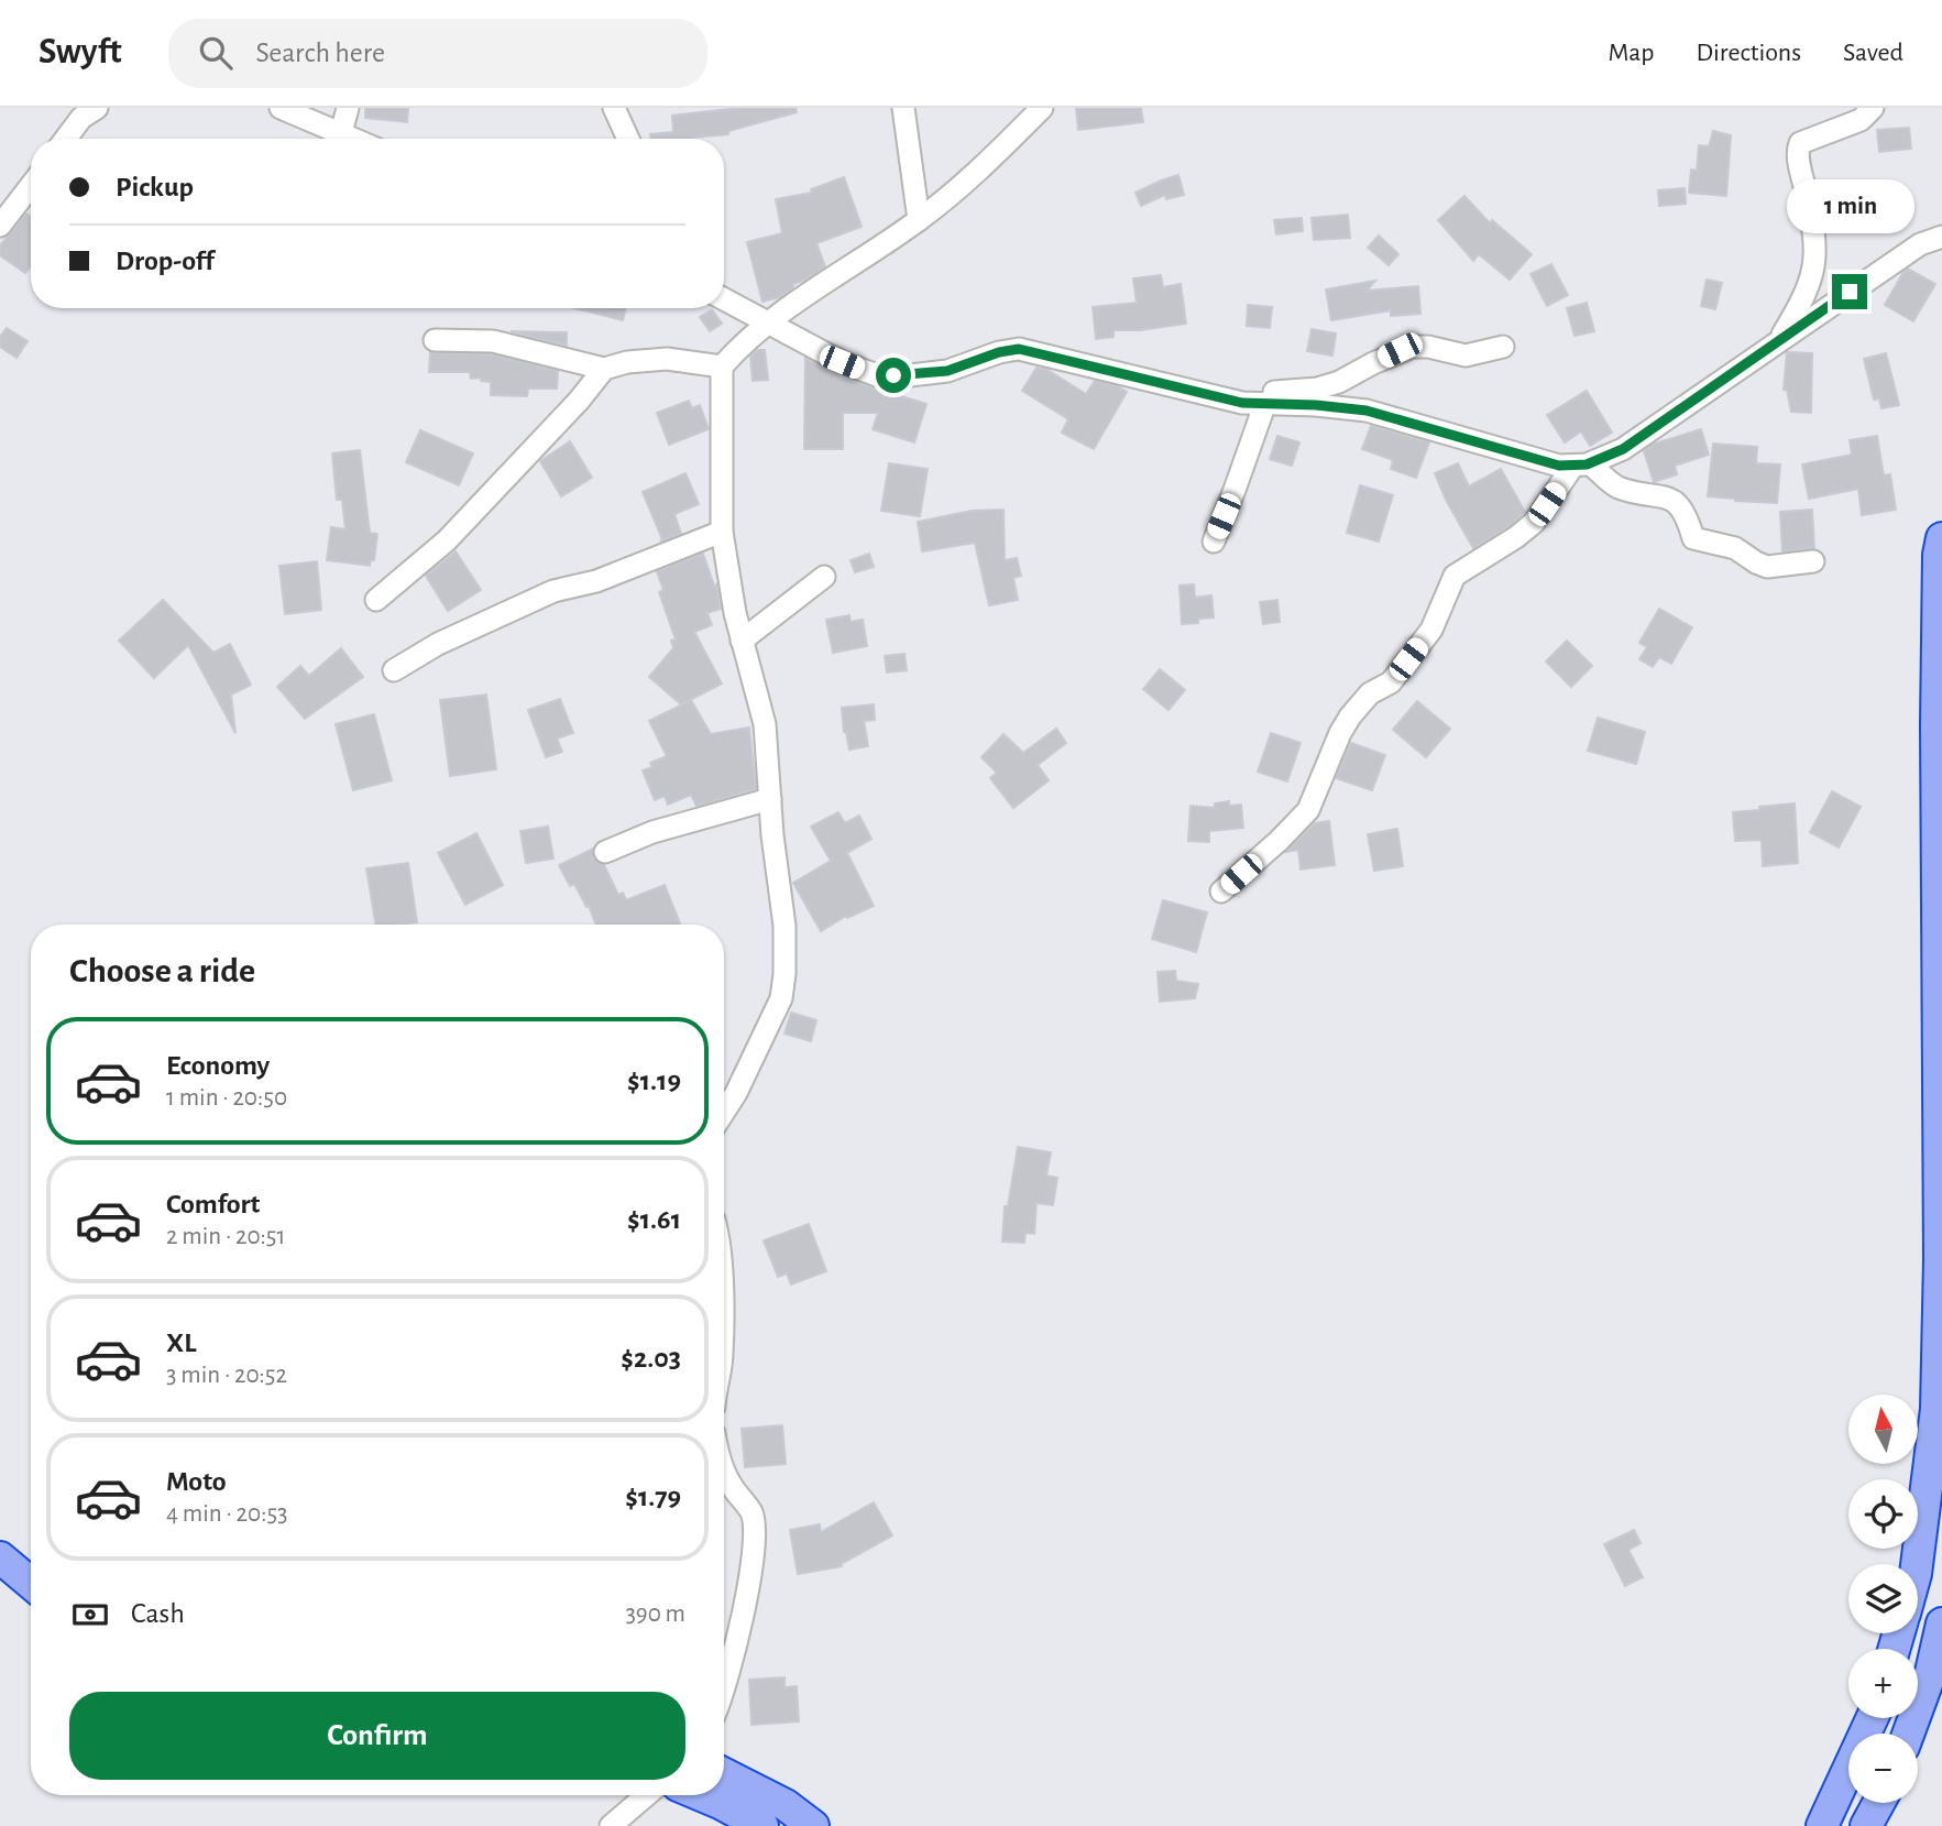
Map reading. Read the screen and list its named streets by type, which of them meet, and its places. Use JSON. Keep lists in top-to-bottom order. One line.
{"north":"top","page":{"header":"Swyft","search":"Search here","nav":["Map","Directions","Saved"],"banner":["Pickup","Drop-off"],"bubble":"1 min","heading":"Choose a ride","list":[{"name":"Economy","note":"1 min · 20:50","value":"$1.19"},{"name":"Comfort","note":"2 min · 20:51","value":"$1.61"},{"name":"XL","note":"3 min · 20:52","value":"$2.03"},{"name":"Moto","note":"4 min · 20:53","value":"$1.79"}],"map_buttons":["+","−"],"pay":["Cash","390 m"],"buttons":"Confirm"}}
